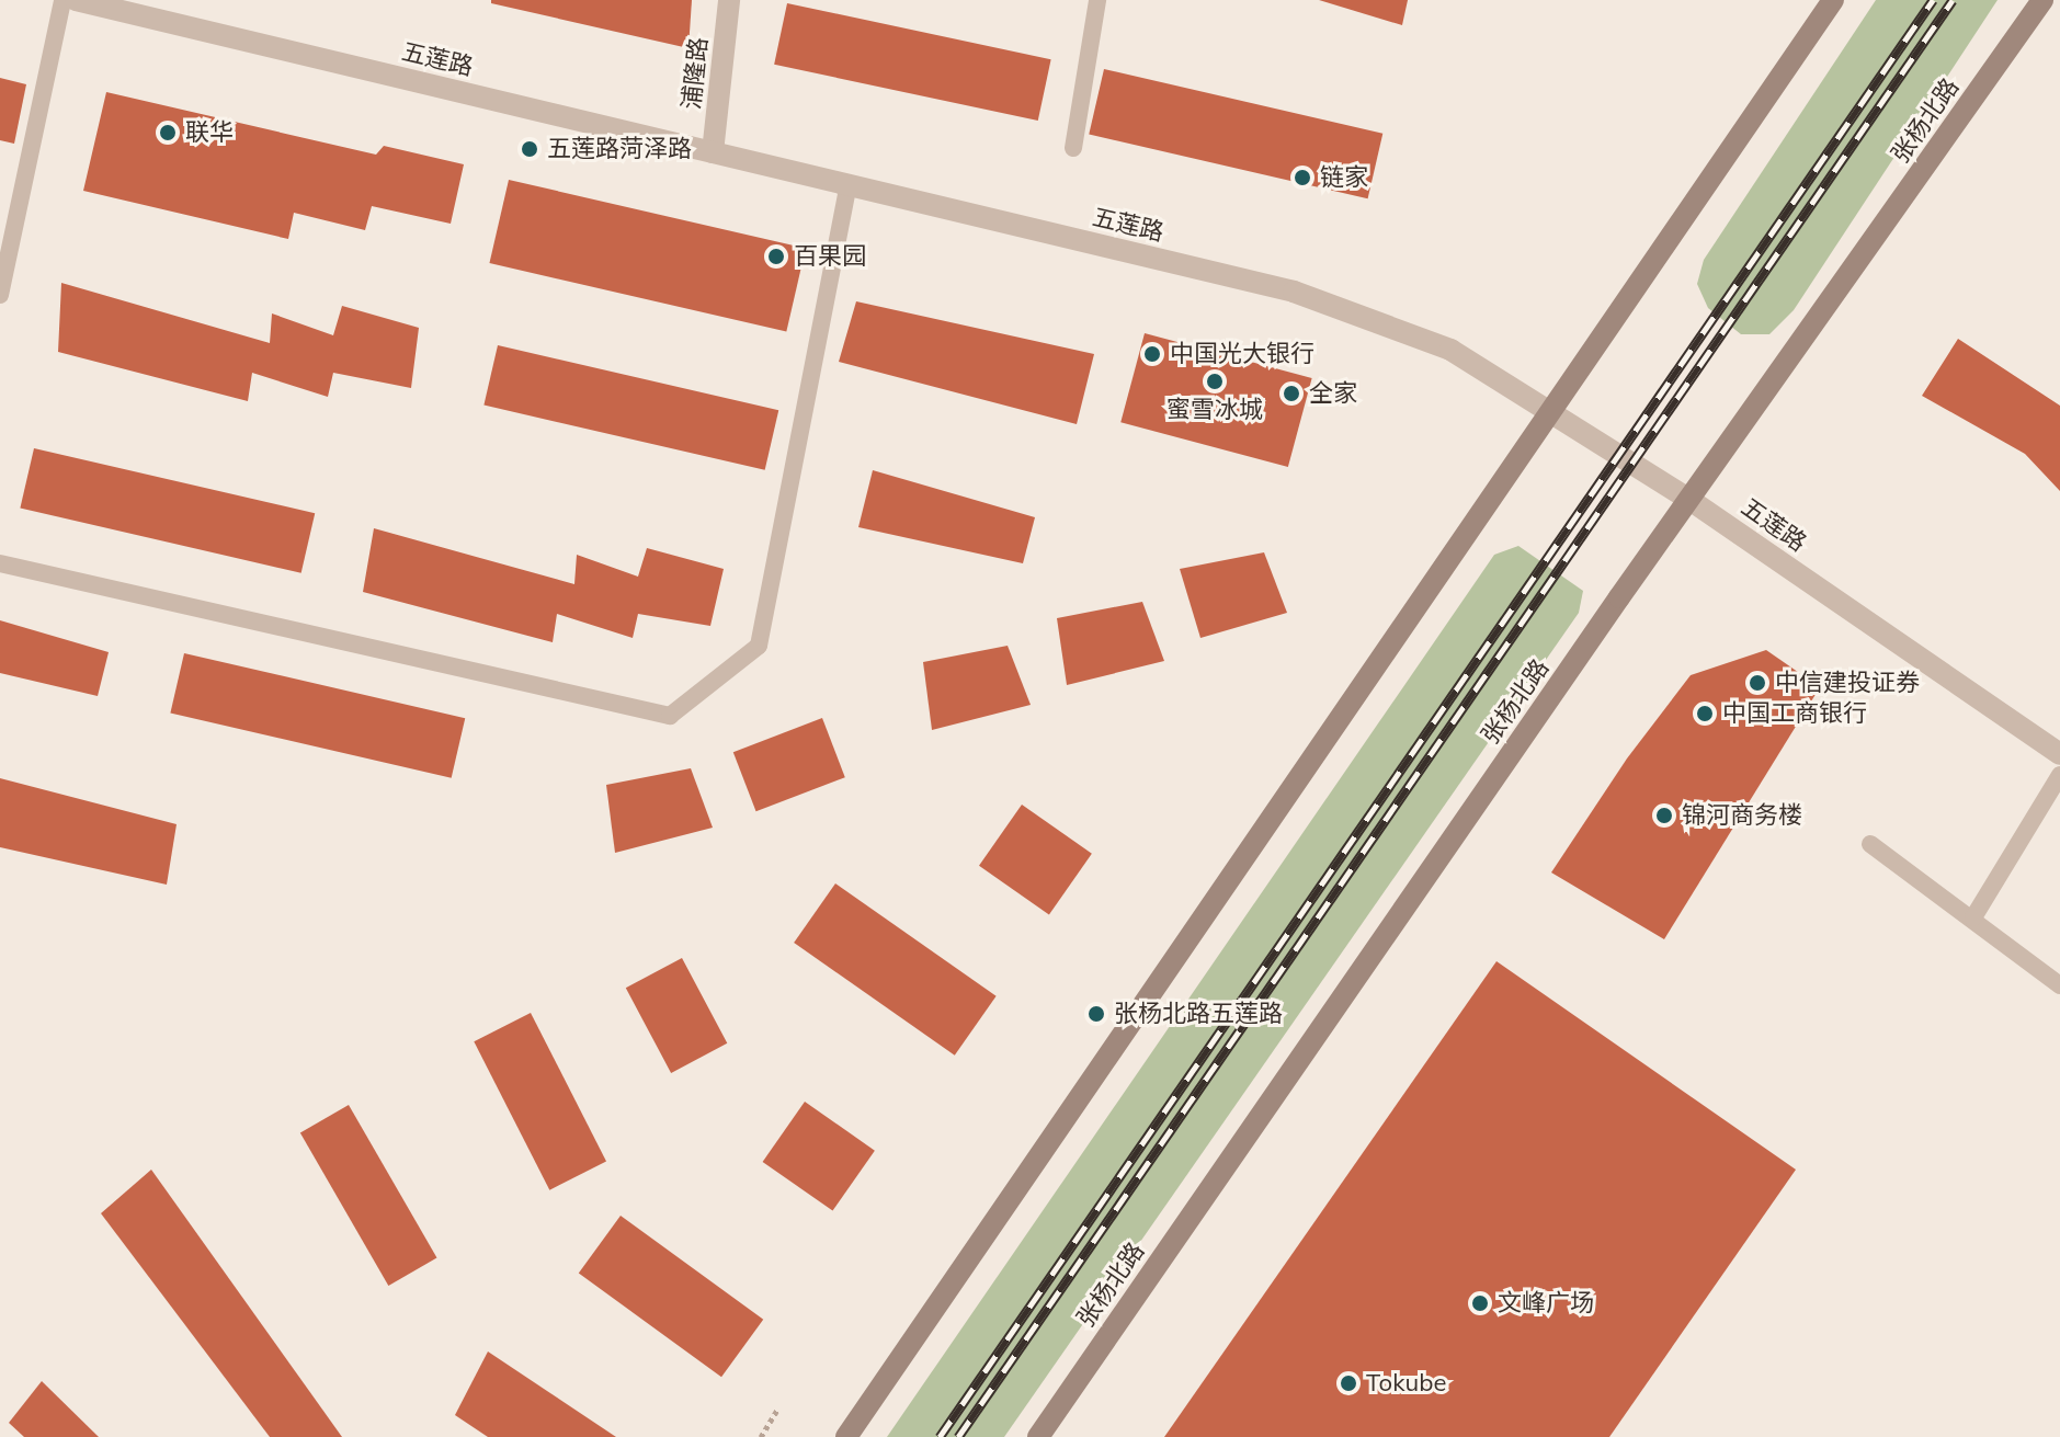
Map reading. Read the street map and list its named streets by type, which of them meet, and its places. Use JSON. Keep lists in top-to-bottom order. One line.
{"streets":{"main road":["张杨北路"],"street":["五莲路","浦隆路"]},"crossings":[["五莲路","浦隆路"],["五莲路","张杨北路"]],"places":["联华","五莲路菏泽路","链家","百果园","中国光大银行","蜜雪冰城","全家","中信建投证券","中国工商银行","锦河商务楼","张杨北路五莲路","文峰广场","Tokube"]}
